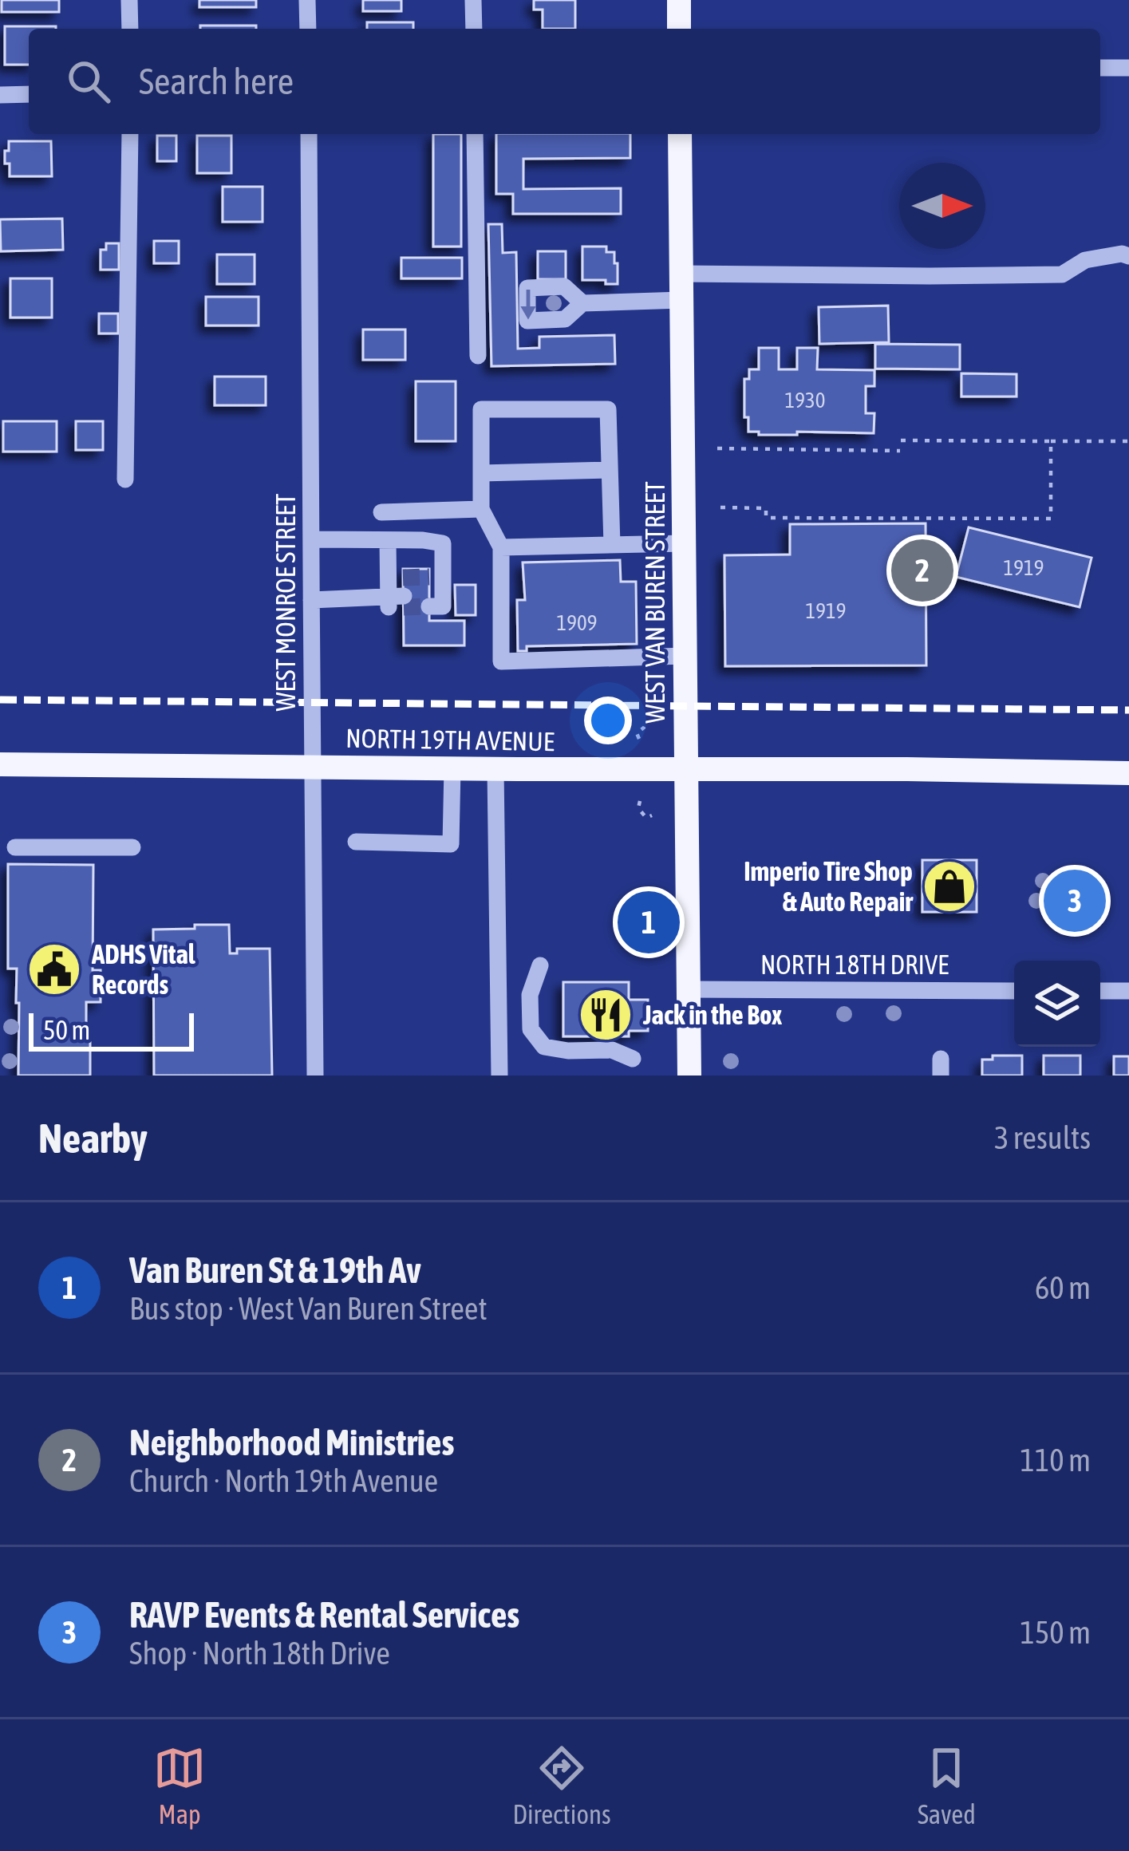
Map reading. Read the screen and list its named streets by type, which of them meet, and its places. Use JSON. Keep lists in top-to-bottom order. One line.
{"streets":{"main road":["WEST VAN BUREN STREET","NORTH 19TH AVENUE"],"street":["WEST MONROE STREET","NORTH 18TH DRIVE"]},"crossings":[["WEST MONROE STREET","NORTH 19TH AVENUE"],["WEST VAN BUREN STREET","NORTH 19TH AVENUE"],["WEST VAN BUREN STREET","NORTH 18TH DRIVE"]],"places":{"shop":["Imperio Tire Shop & Auto Repair"],"public building":["ADHS Vital Records"],"restaurant":["Jack in the Box"]},"house_numbers":["1930","1919","1919","1909"],"scale_bar":"50 m","north":"right","page":{"search":"Search here","pins":["2","3","1"],"scale":"50 m","heading":["Nearby","3 results"],"list":[{"mark":"1","name":"Van Buren St & 19th Av","note":"Bus stop · West Van Buren Street","value":"60 m"},{"mark":"2","name":"Neighborhood Ministries","note":"Church · North 19th Avenue","value":"110 m"},{"mark":"3","name":"RAVP Events & Rental Services","note":"Shop · North 18th Drive","value":"150 m"}],"nav":["Map","Directions","Saved"]}}
